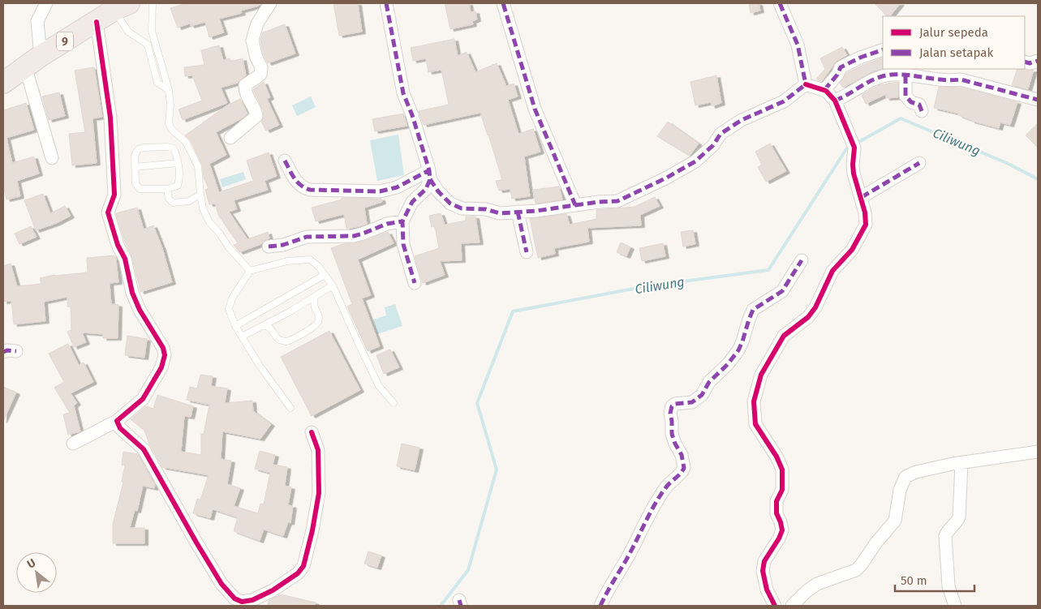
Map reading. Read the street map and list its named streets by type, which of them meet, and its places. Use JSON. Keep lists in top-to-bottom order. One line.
{"streets":{"highway":["9"]},"water":["Ciliwung"],"legend":["Jalur sepeda","Jalan setapak"],"scale_bar":"50 m","north":"top left"}
